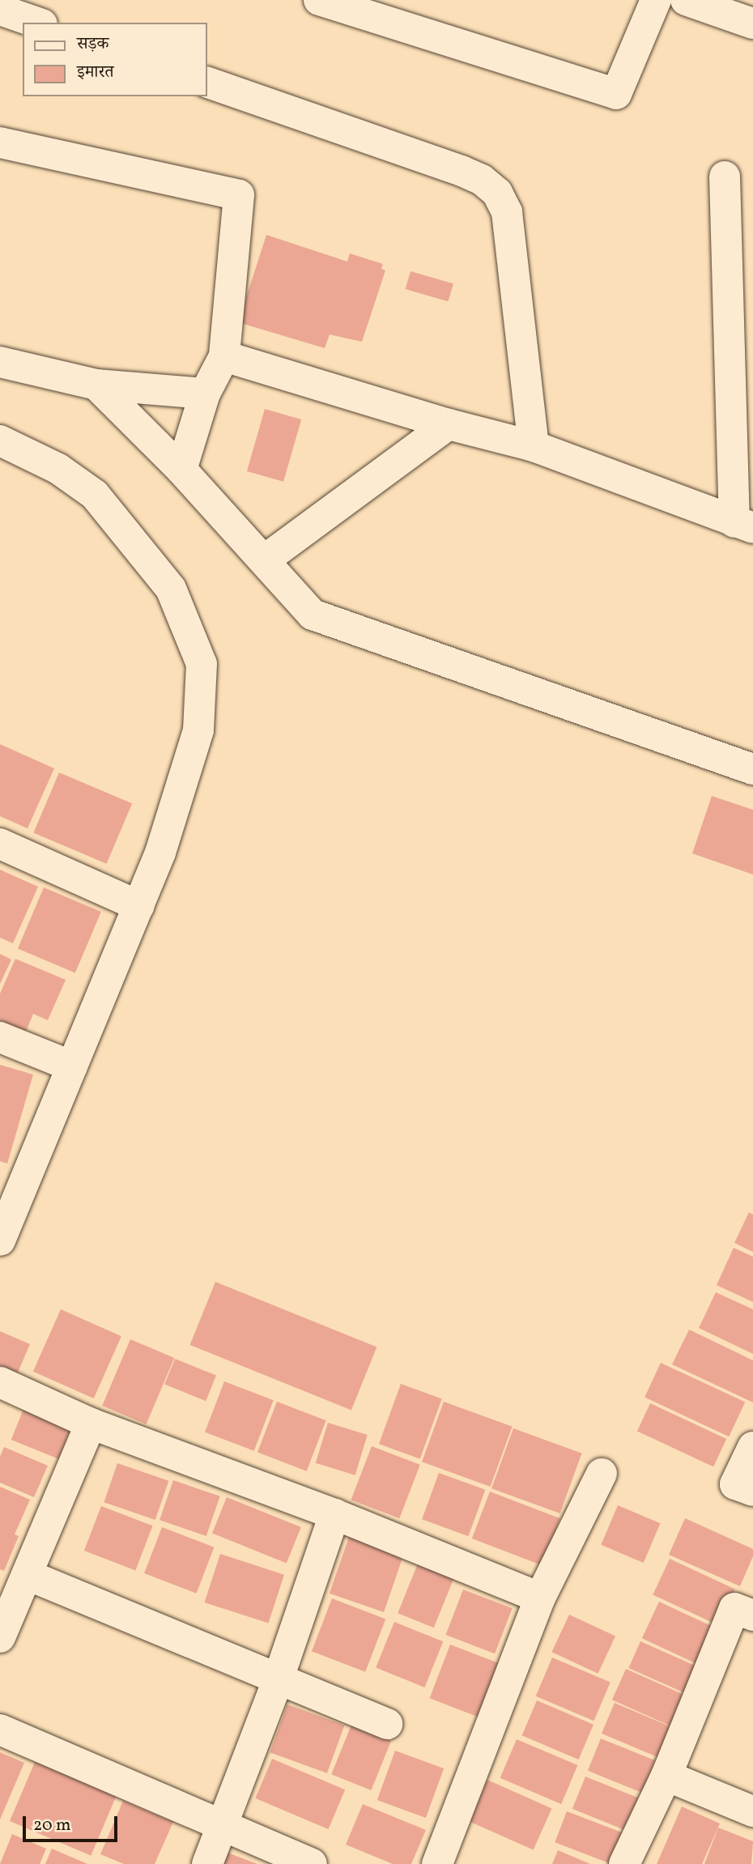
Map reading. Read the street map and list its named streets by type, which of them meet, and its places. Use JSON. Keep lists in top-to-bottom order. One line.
{"legend":["सड़क","इमारत"],"scale_bar":"20 m"}
